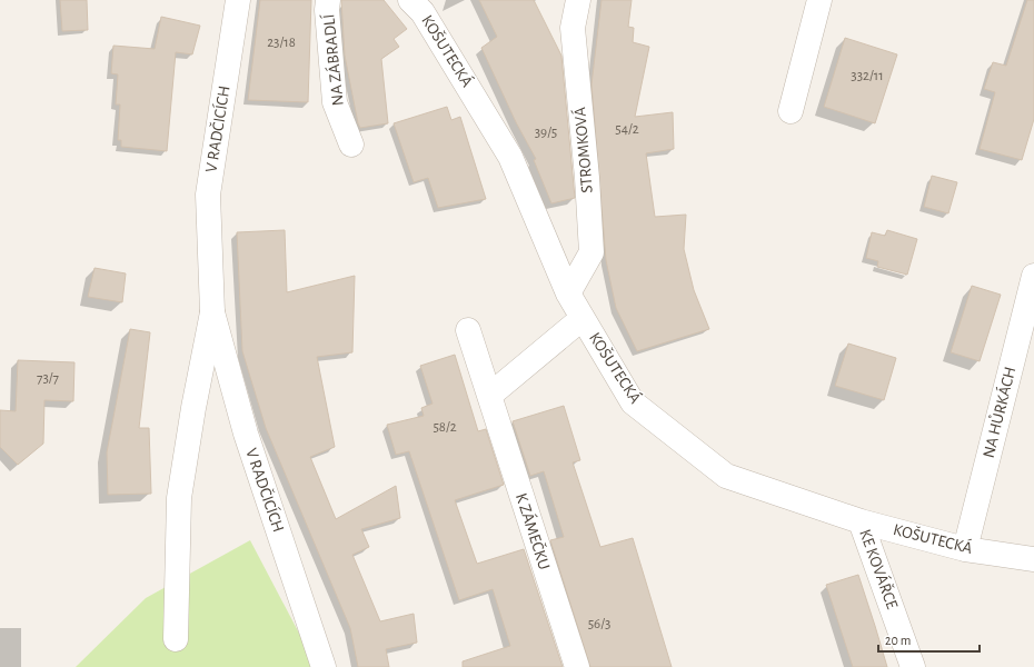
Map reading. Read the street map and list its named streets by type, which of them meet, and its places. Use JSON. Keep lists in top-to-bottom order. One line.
{"streets":{"street":["KOŠUTECKÁ","NA ZÁBRADLÍ","V RADČICÍCH","STROMKOVÁ","NA HŮRKÁCH","K ZÁMEČKU","KE KOVÁŘCE"]},"crossings":[["KOŠUTECKÁ","STROMKOVÁ"],["KOŠUTECKÁ","NA HŮRKÁCH"],["KOŠUTECKÁ","KE KOVÁŘCE"]],"house_numbers":["23/18","332/11","54/2","39/5","73/7","58/2","56/3"],"scale_bar":"20 m"}
